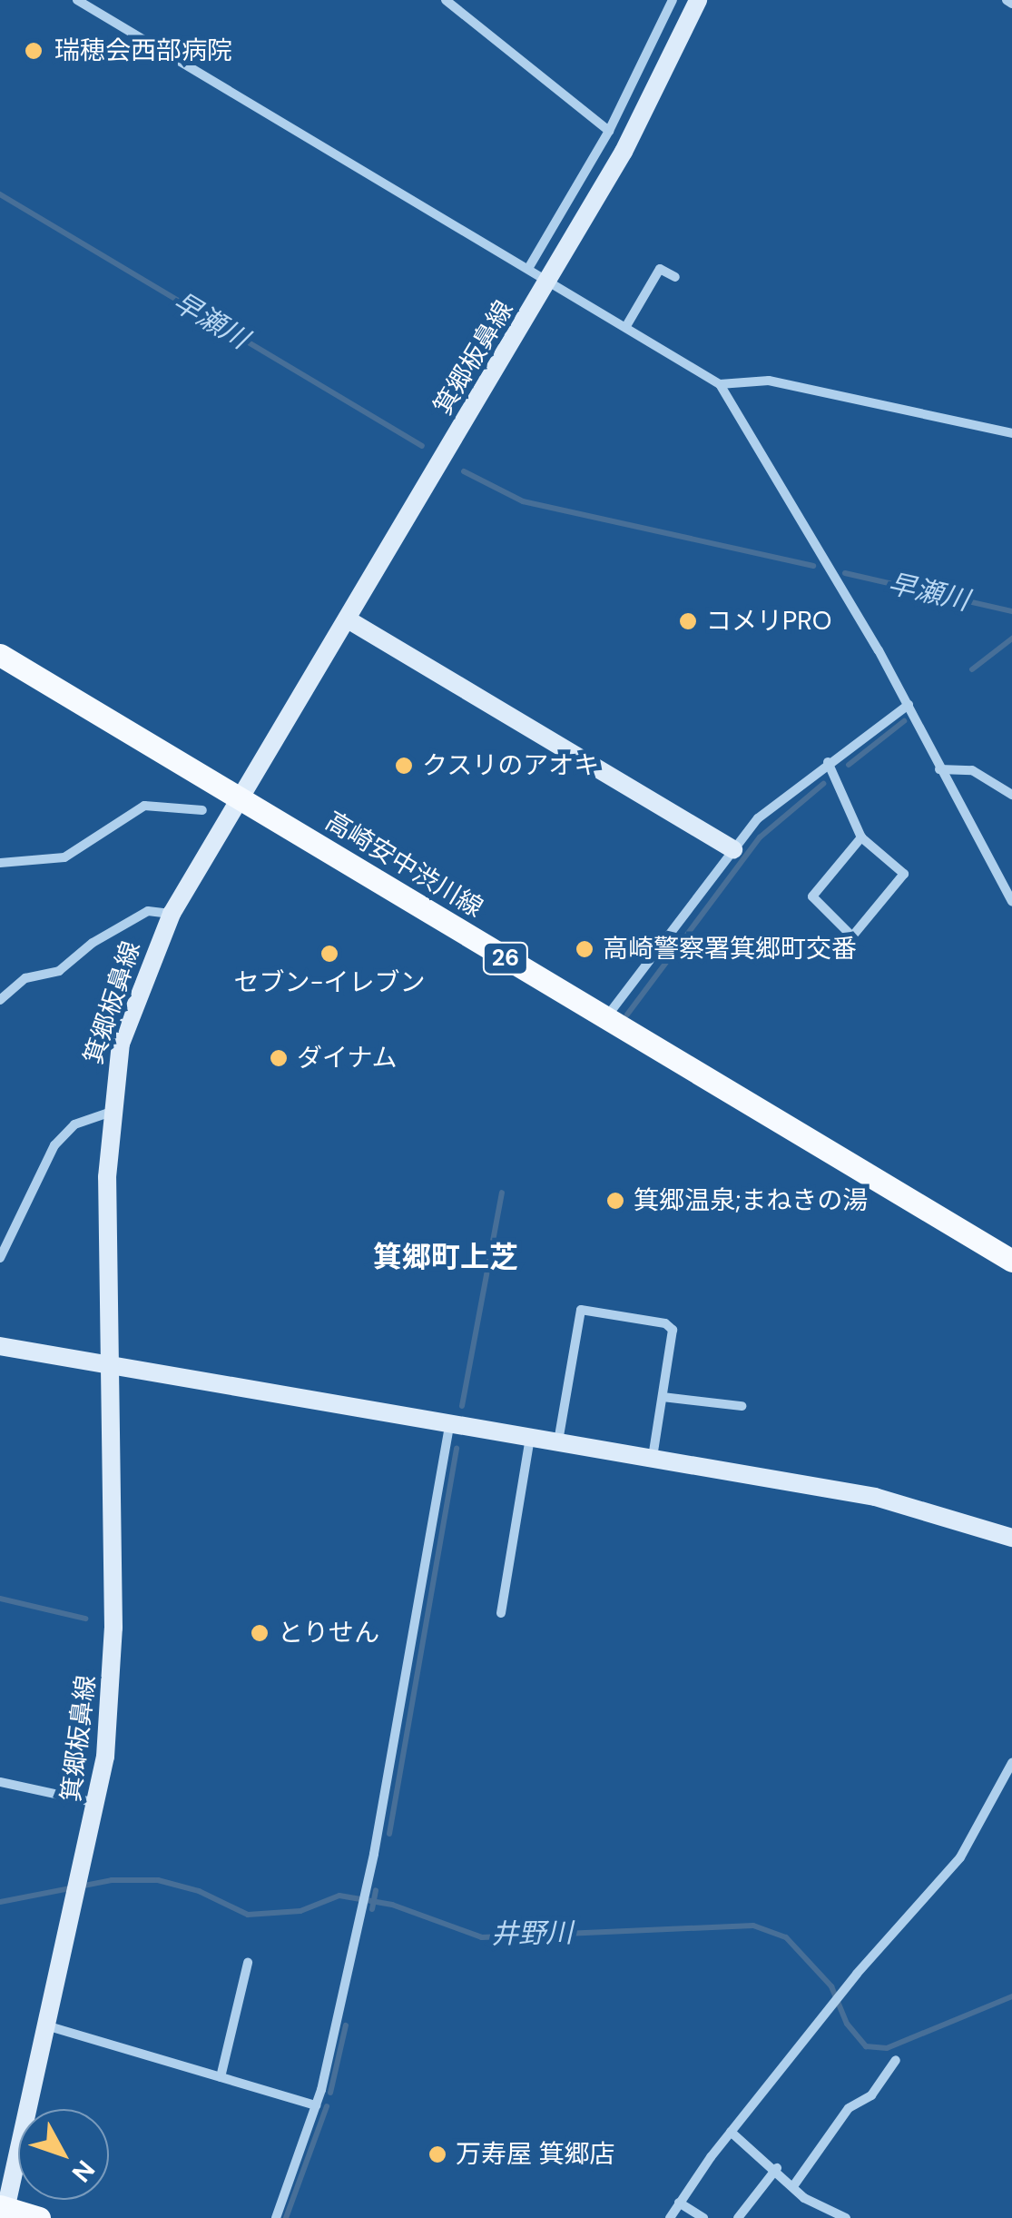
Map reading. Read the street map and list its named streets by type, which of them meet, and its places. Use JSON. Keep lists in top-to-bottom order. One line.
{"streets":{"main road":["箕郷板鼻線","高崎安中渋川線","26"]},"crossings":[["箕郷板鼻線","高崎安中渋川線"]],"districts":["箕郷町上芝"],"water":["早瀬川","井野川"],"places":["瑞穂会西部病院","コメリPRO","クスリのアオキ","高崎警察署箕郷町交番","セブン-イレブン","ダイナム","箕郷温泉;まねきの湯","とりせん","万寿屋 箕郷店"],"north":"bottom right"}
